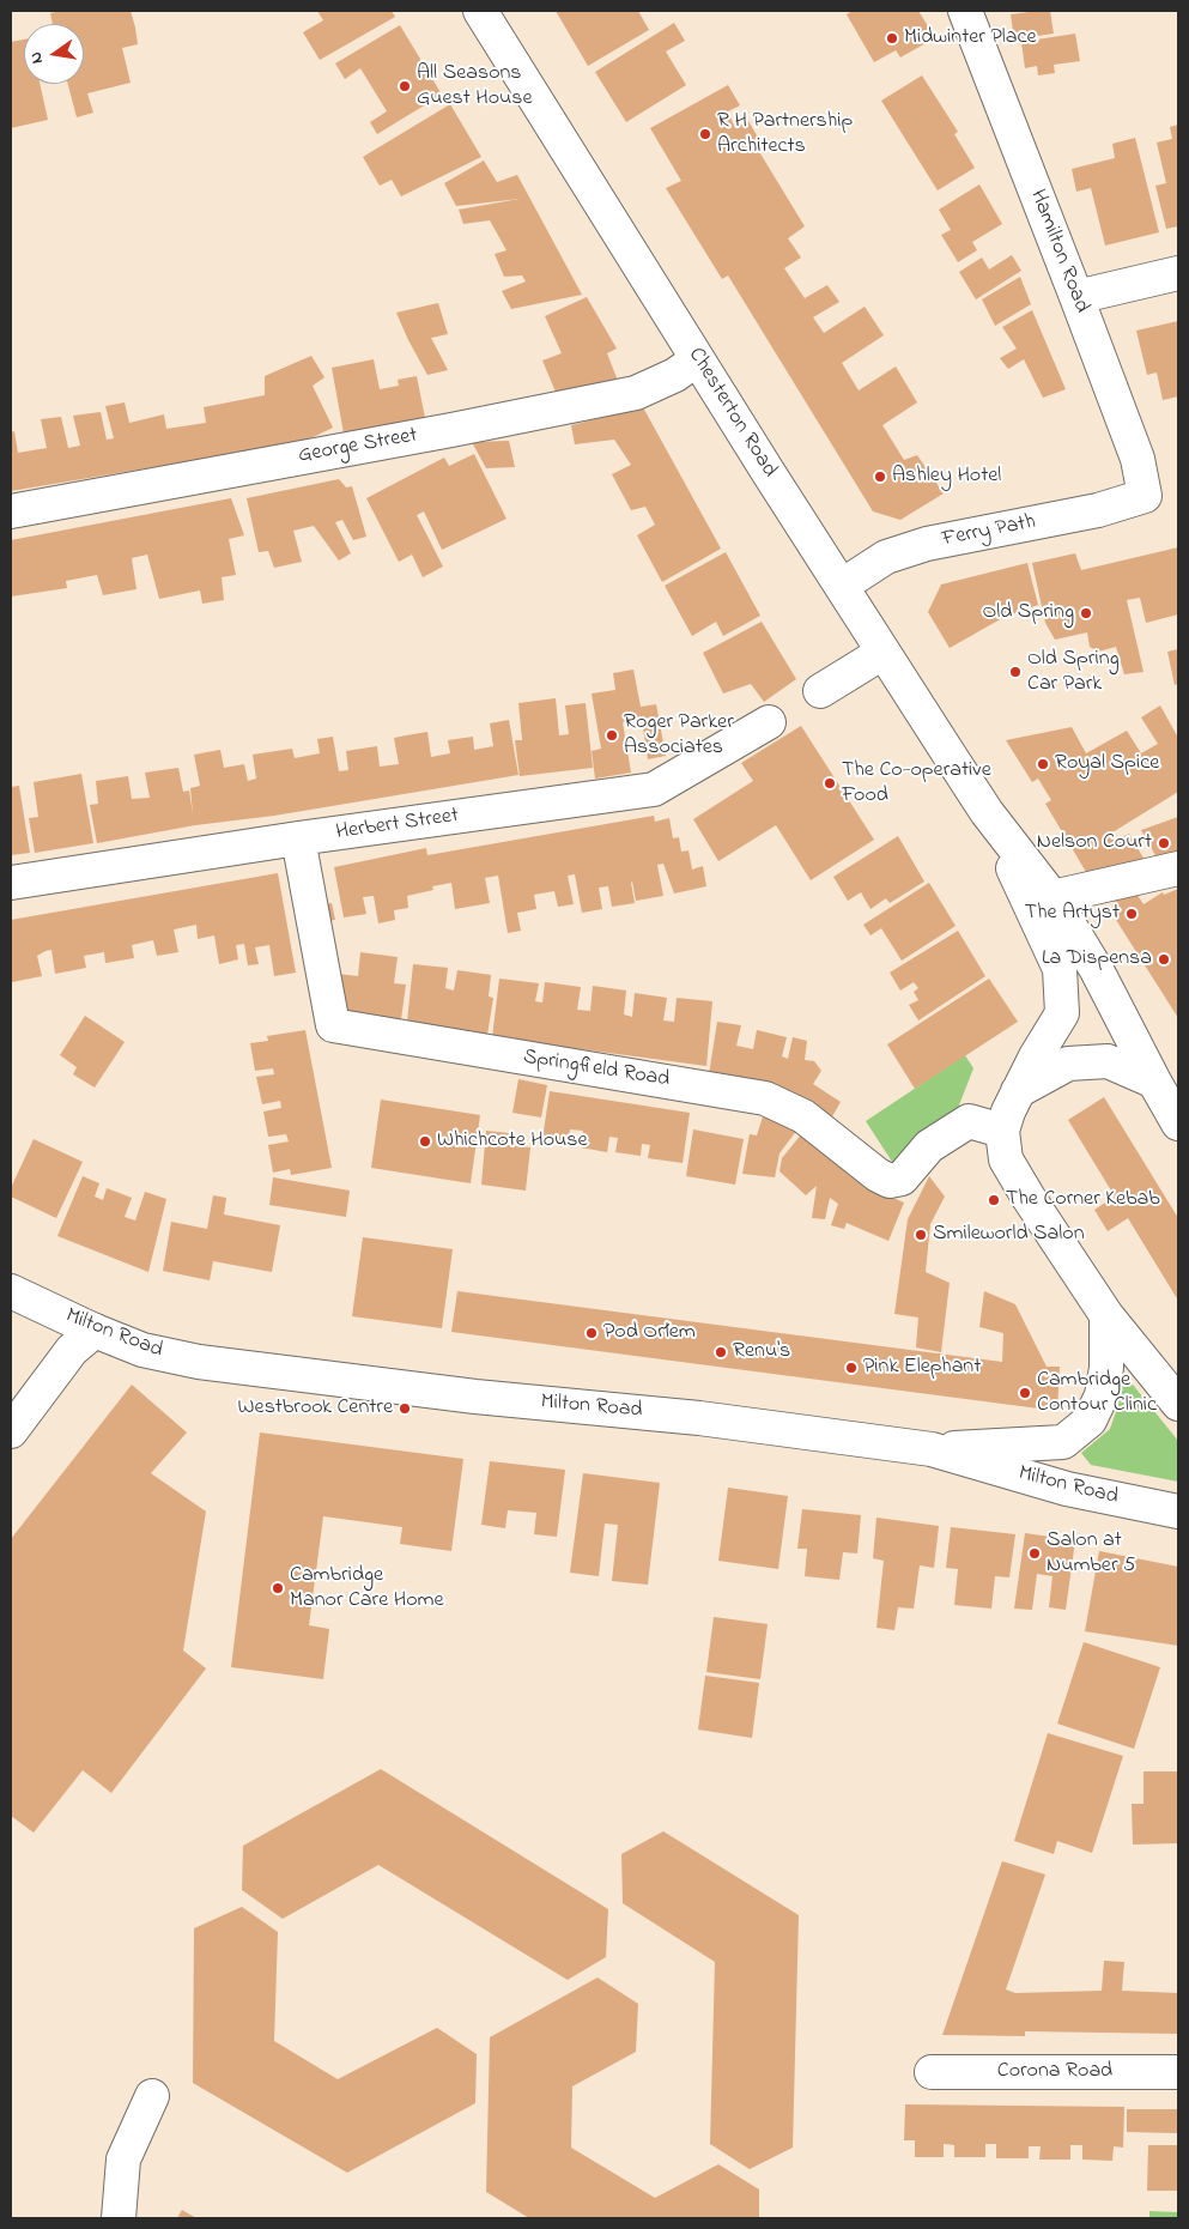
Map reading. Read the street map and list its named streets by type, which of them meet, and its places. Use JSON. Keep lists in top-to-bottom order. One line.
{"streets":{"street":["Hamilton Road","Chesterton Road","George Street","Ferry Path","Herbert Street","Springfield Road","Milton Road","Corona Road"]},"crossings":[["Hamilton Road","Ferry Path"],["Chesterton Road","George Street"],["Chesterton Road","Ferry Path"],["Herbert Street","Springfield Road"]],"places":["Midwinter Place","All Seasons Guest House","R H Partnership Architects","Ashley Hotel","Old Spring","Old Spring Car Park","Roger Parker Associates","Royal Spice","The Co-operative Food","Nelson Court","The Artyst","La Dispensa","Whichcote House","The Corner Kebab","Smileworld Salon","Pod Orłem","Renu's","Pink Elephant","Cambridge Contour Clinic","Westbrook Centre","Salon at Number 5","Cambridge Manor Care Home"],"north":"left"}
